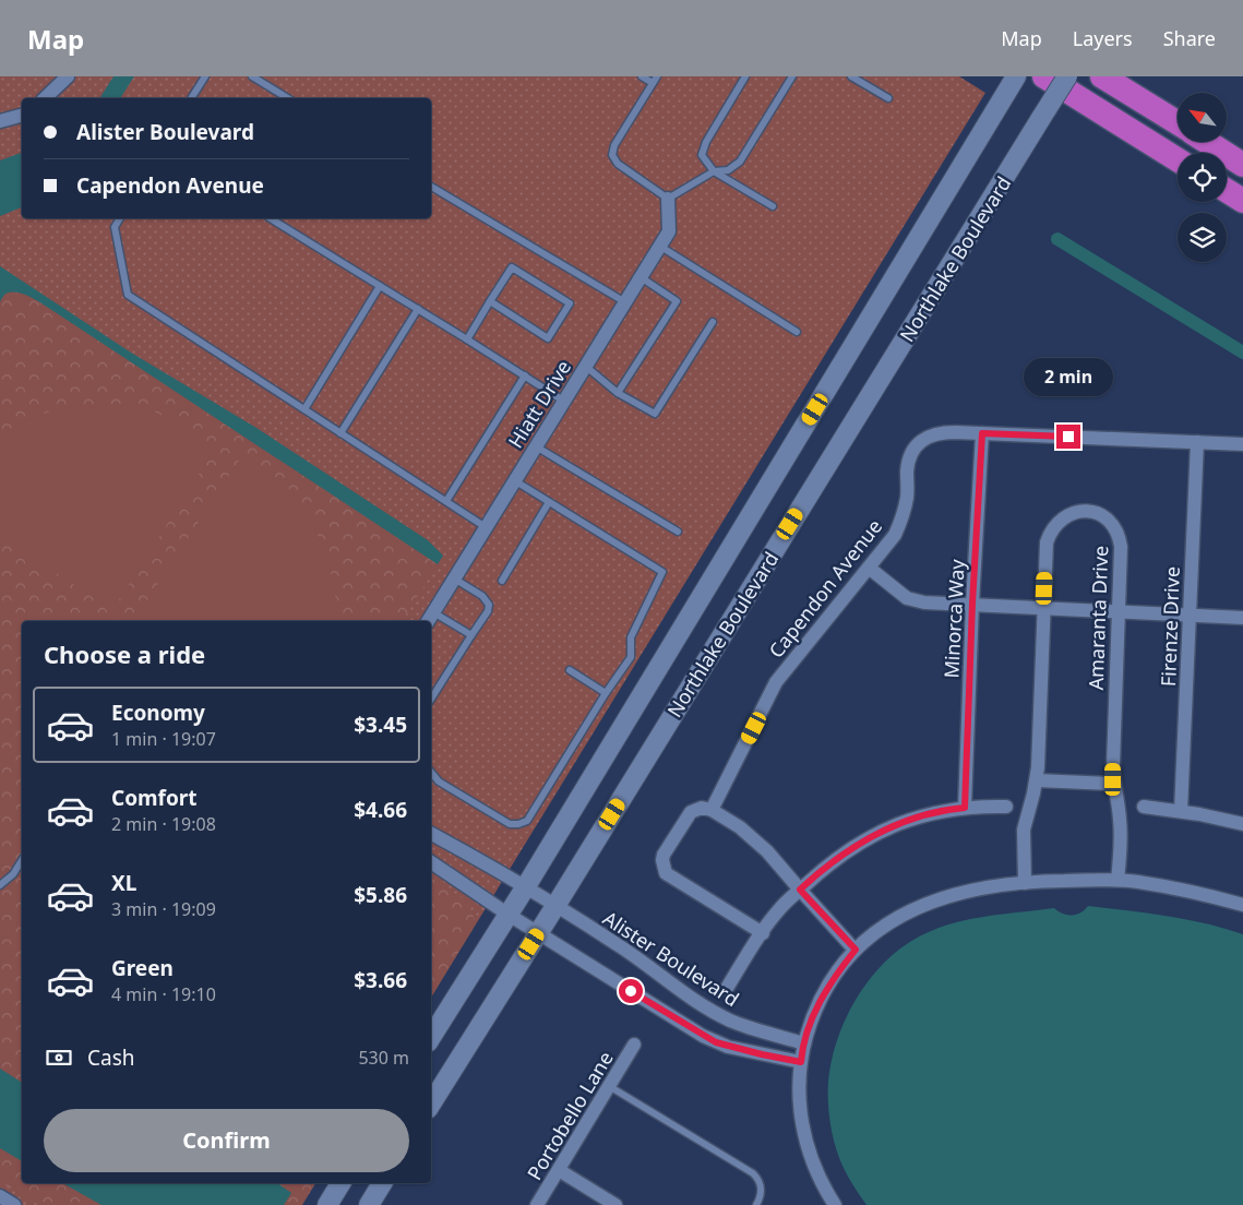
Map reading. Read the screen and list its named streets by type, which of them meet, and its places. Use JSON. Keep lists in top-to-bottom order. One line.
{"streets":{"main road":["Northlake Boulevard"],"street":["Hiatt Drive","Capendon Avenue","Amaranta Drive","Minorca Way","Firenze Drive","Alister Boulevard","Portobello Lane"]},"crossings":[["Northlake Boulevard","Alister Boulevard"],["Capendon Avenue","Minorca Way"],["Capendon Avenue","Firenze Drive"]],"north":"top left","page":{"header":"Map","nav":["Map","Layers","Share"],"banner":["Alister Boulevard","Capendon Avenue"],"bubble":"2 min","heading":"Choose a ride","list":[{"name":"Economy","note":"1 min · 19:07","value":"$3.45"},{"name":"Comfort","note":"2 min · 19:08","value":"$4.66"},{"name":"XL","note":"3 min · 19:09","value":"$5.86"},{"name":"Green","note":"4 min · 19:10","value":"$3.66"}],"pay":["Cash","530 m"],"buttons":"Confirm"}}
